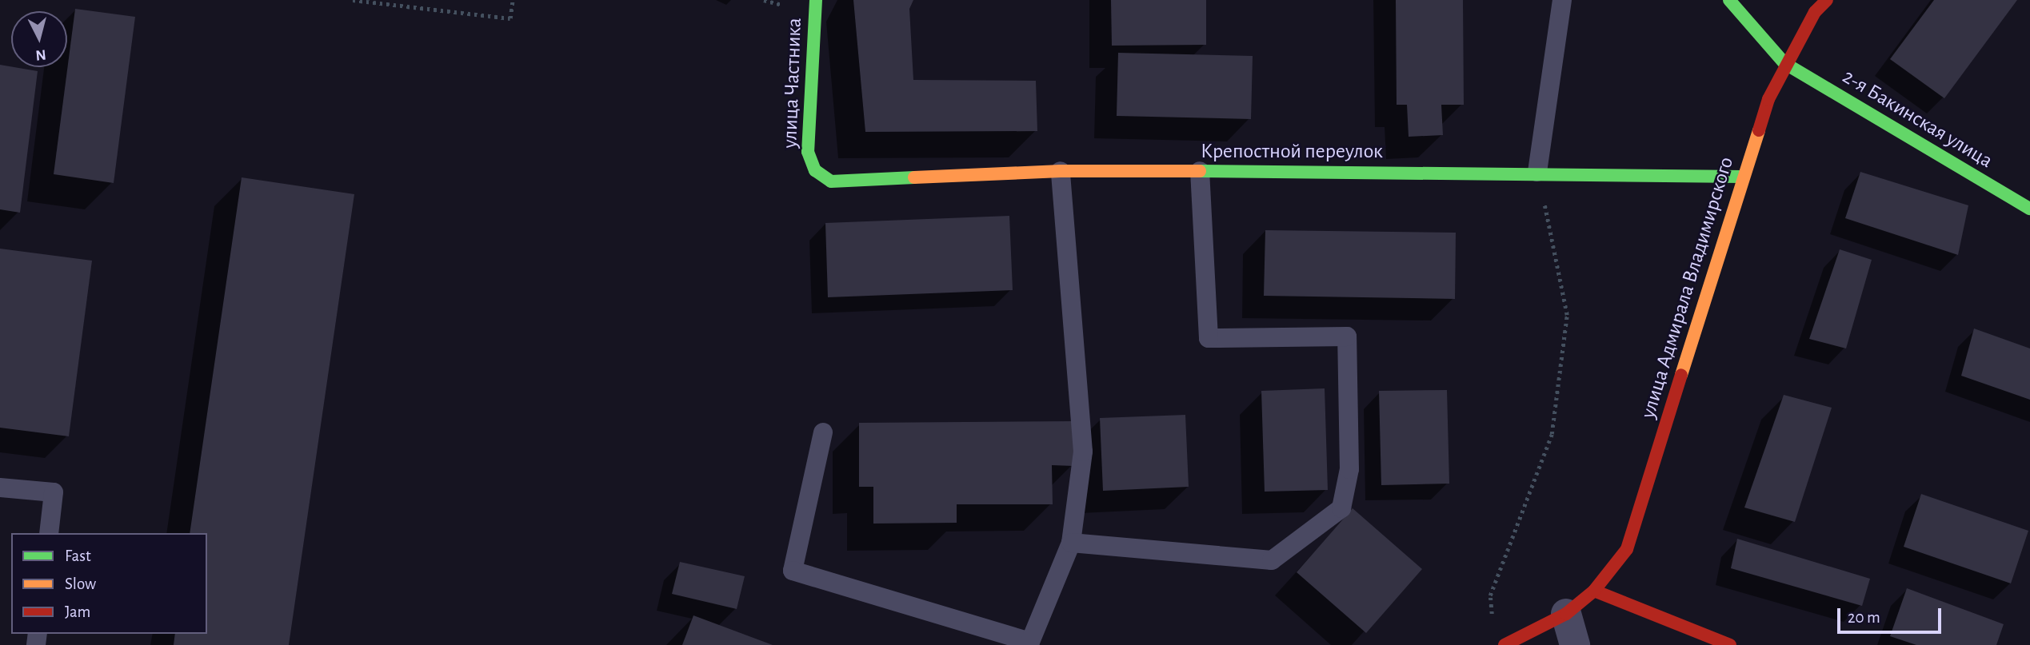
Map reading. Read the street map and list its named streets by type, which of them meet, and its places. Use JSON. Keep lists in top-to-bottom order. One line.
{"streets":{"street":["улица Частника","2-я Бакинская улица","Крепостной переулок","улица Адмирала Владимирского"]},"crossings":[["улица Частника","Крепостной переулок"],["2-я Бакинская улица","улица Адмирала Владимирского"],["Крепостной переулок","улица Адмирала Владимирского"]],"legend":["Fast","Slow","Jam"],"scale_bar":"20 m","north":"bottom"}
